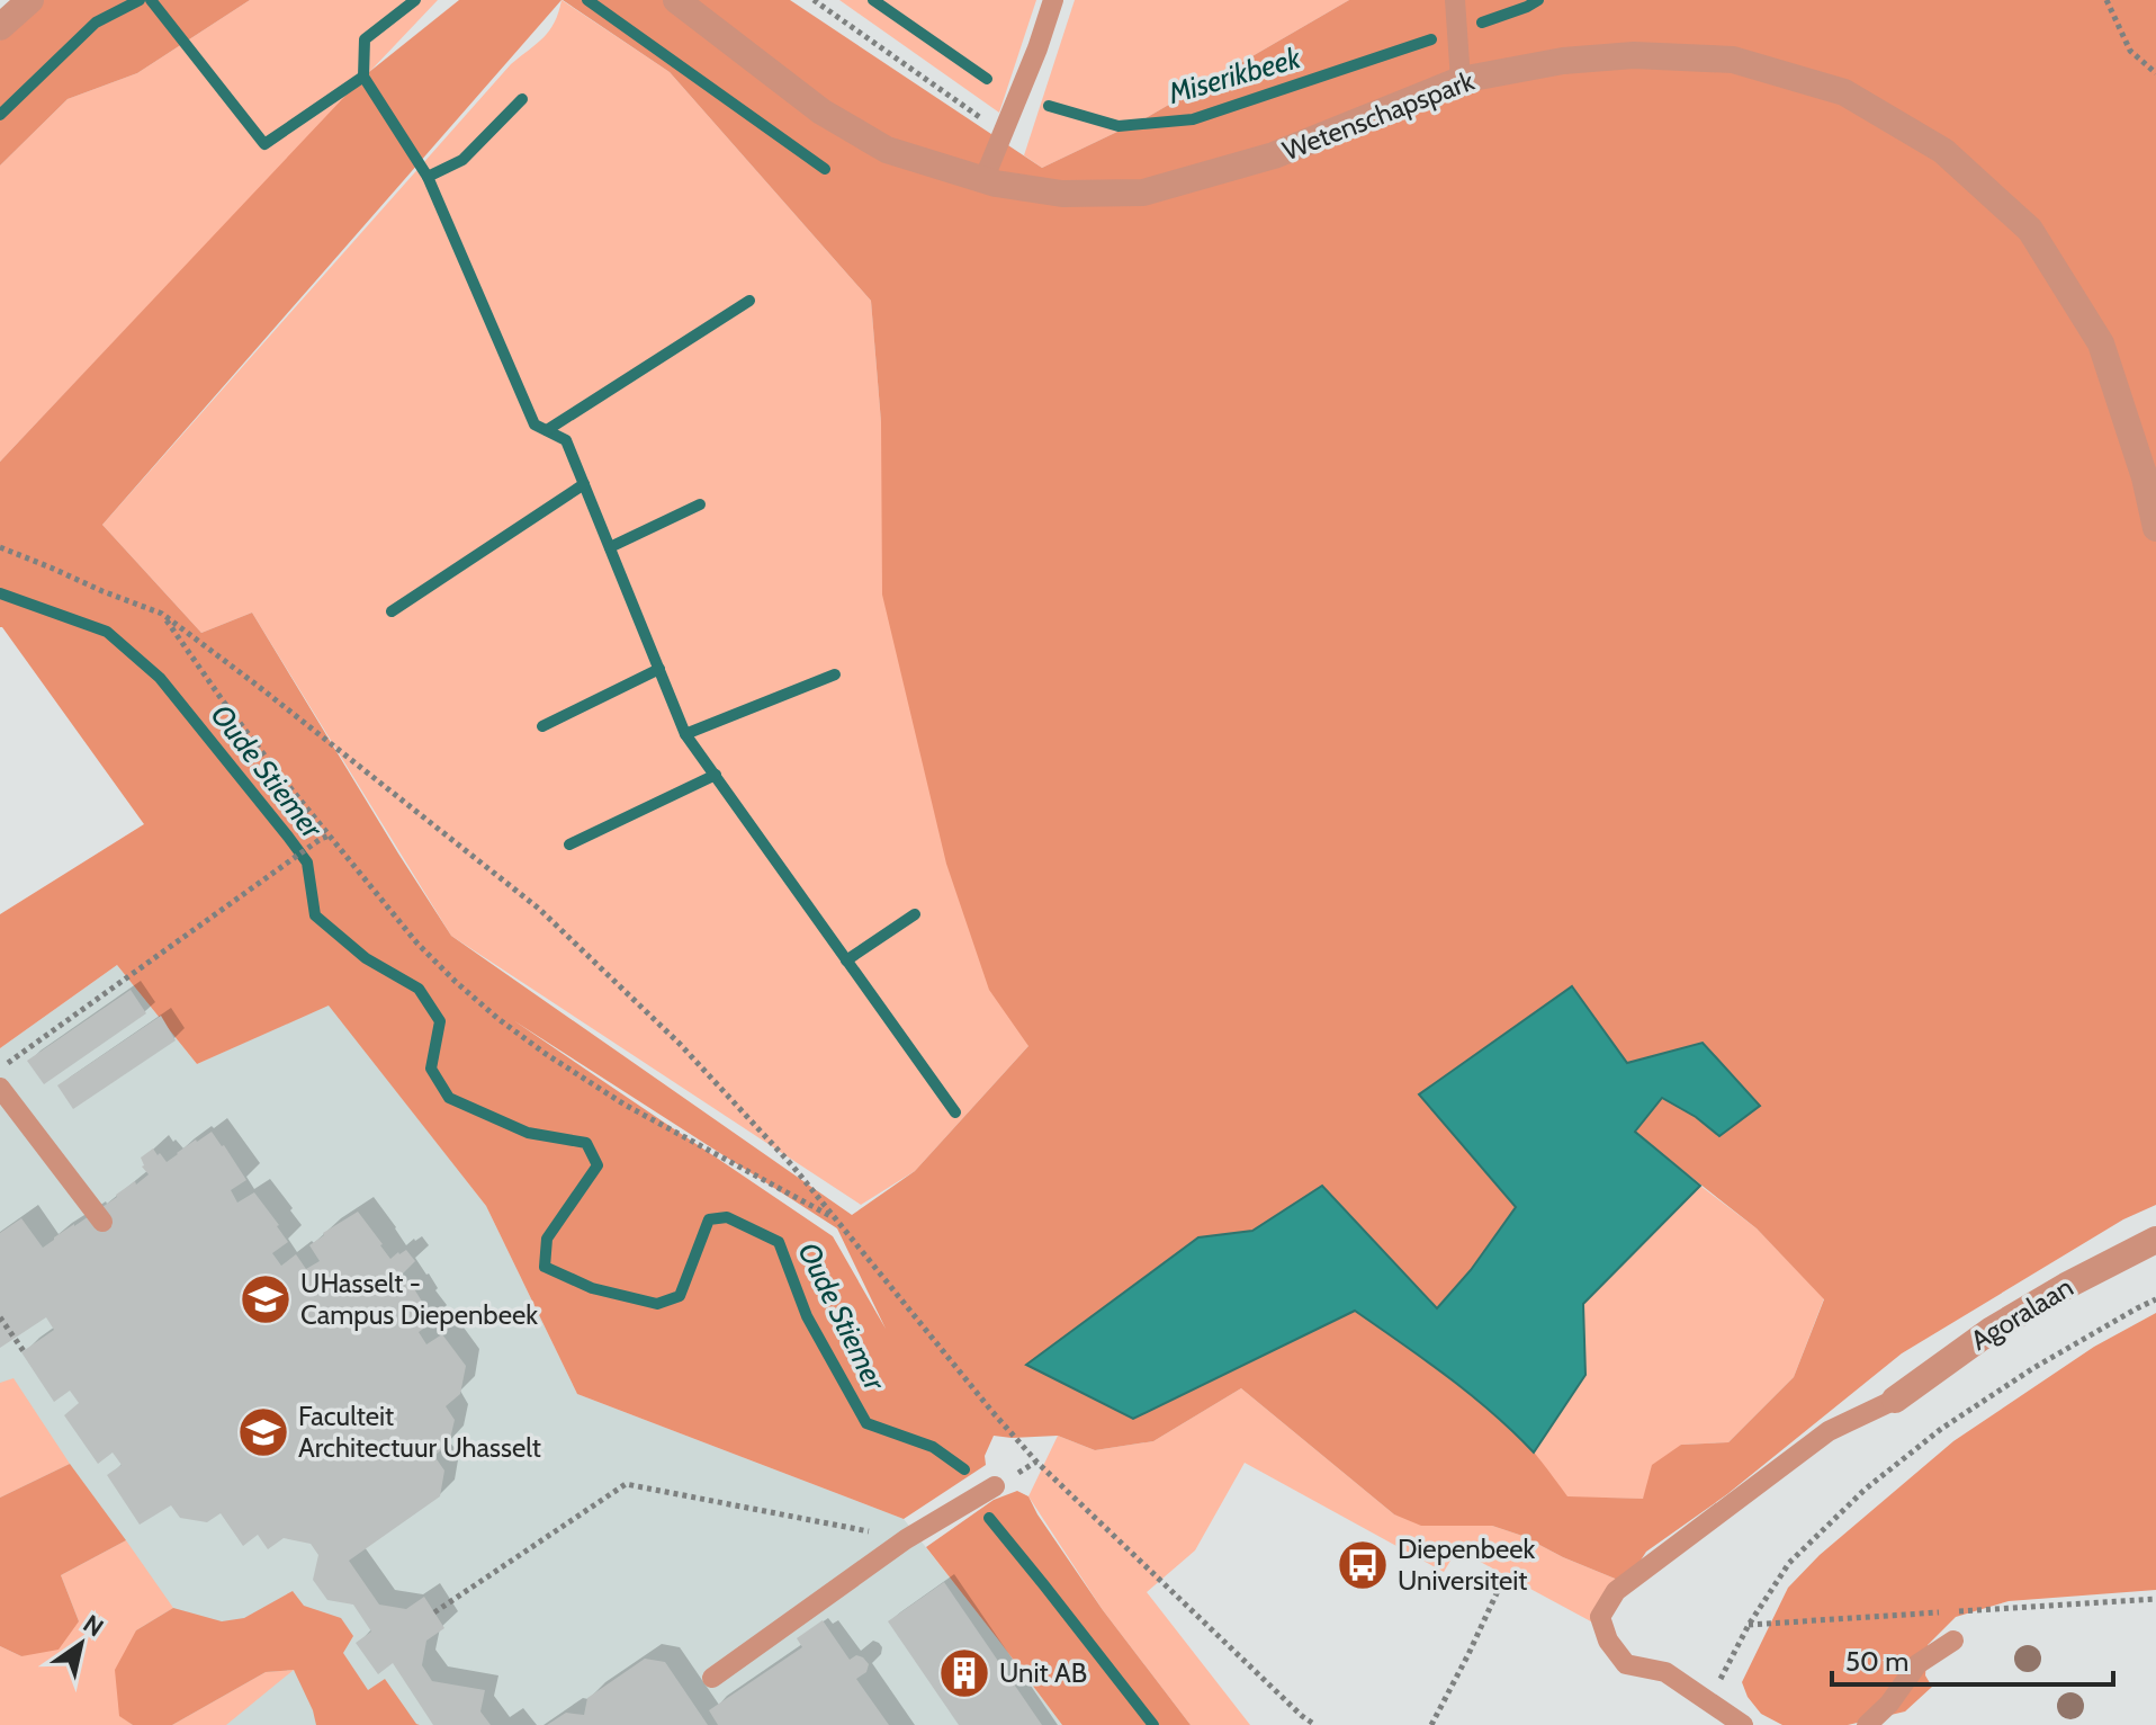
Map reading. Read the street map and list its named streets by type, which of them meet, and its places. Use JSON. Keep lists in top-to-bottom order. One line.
{"streets":{"street":["Wetenschapspark","Agoralaan"]},"water":["Miserikbeek","Oude Stiemer"],"places":{"school or university":["UHasselt - Campus Diepenbeek","Faculteit Architectuur Uhasselt"],"bus stop":["Diepenbeek Universiteit"],"building":["Unit AB"]},"scale_bar":"50 m","north":"top right"}
